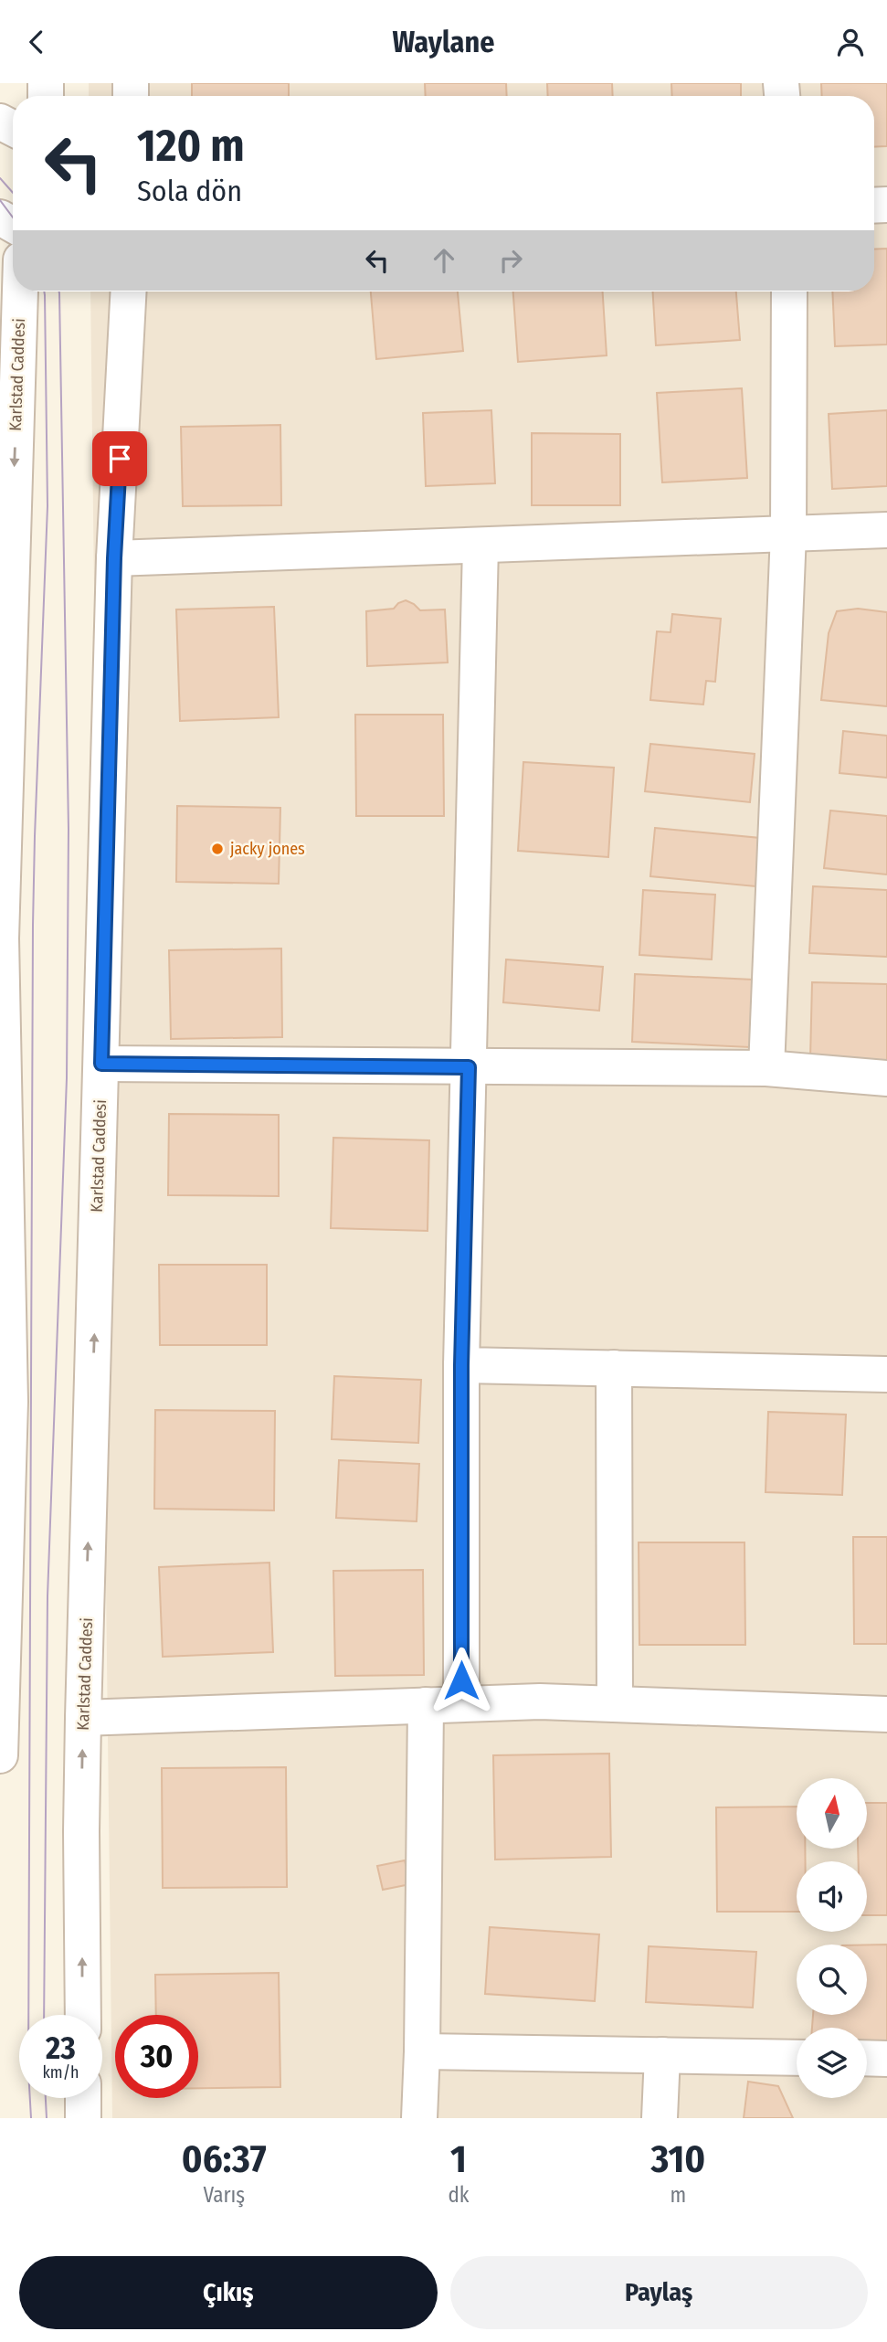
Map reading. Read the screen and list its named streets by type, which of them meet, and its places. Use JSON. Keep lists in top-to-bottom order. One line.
{"streets":{"street":["Karlstad Caddesi"]},"places":["jacky jones"],"north":"top","page":{"header":"Waylane","turn":["120 m","Sola dön"],"speed":"23 km/h","limit":"30","eta":["06:37","Varış","1","dk","310","m"],"buttons":["Çıkış","Paylaş"]}}
